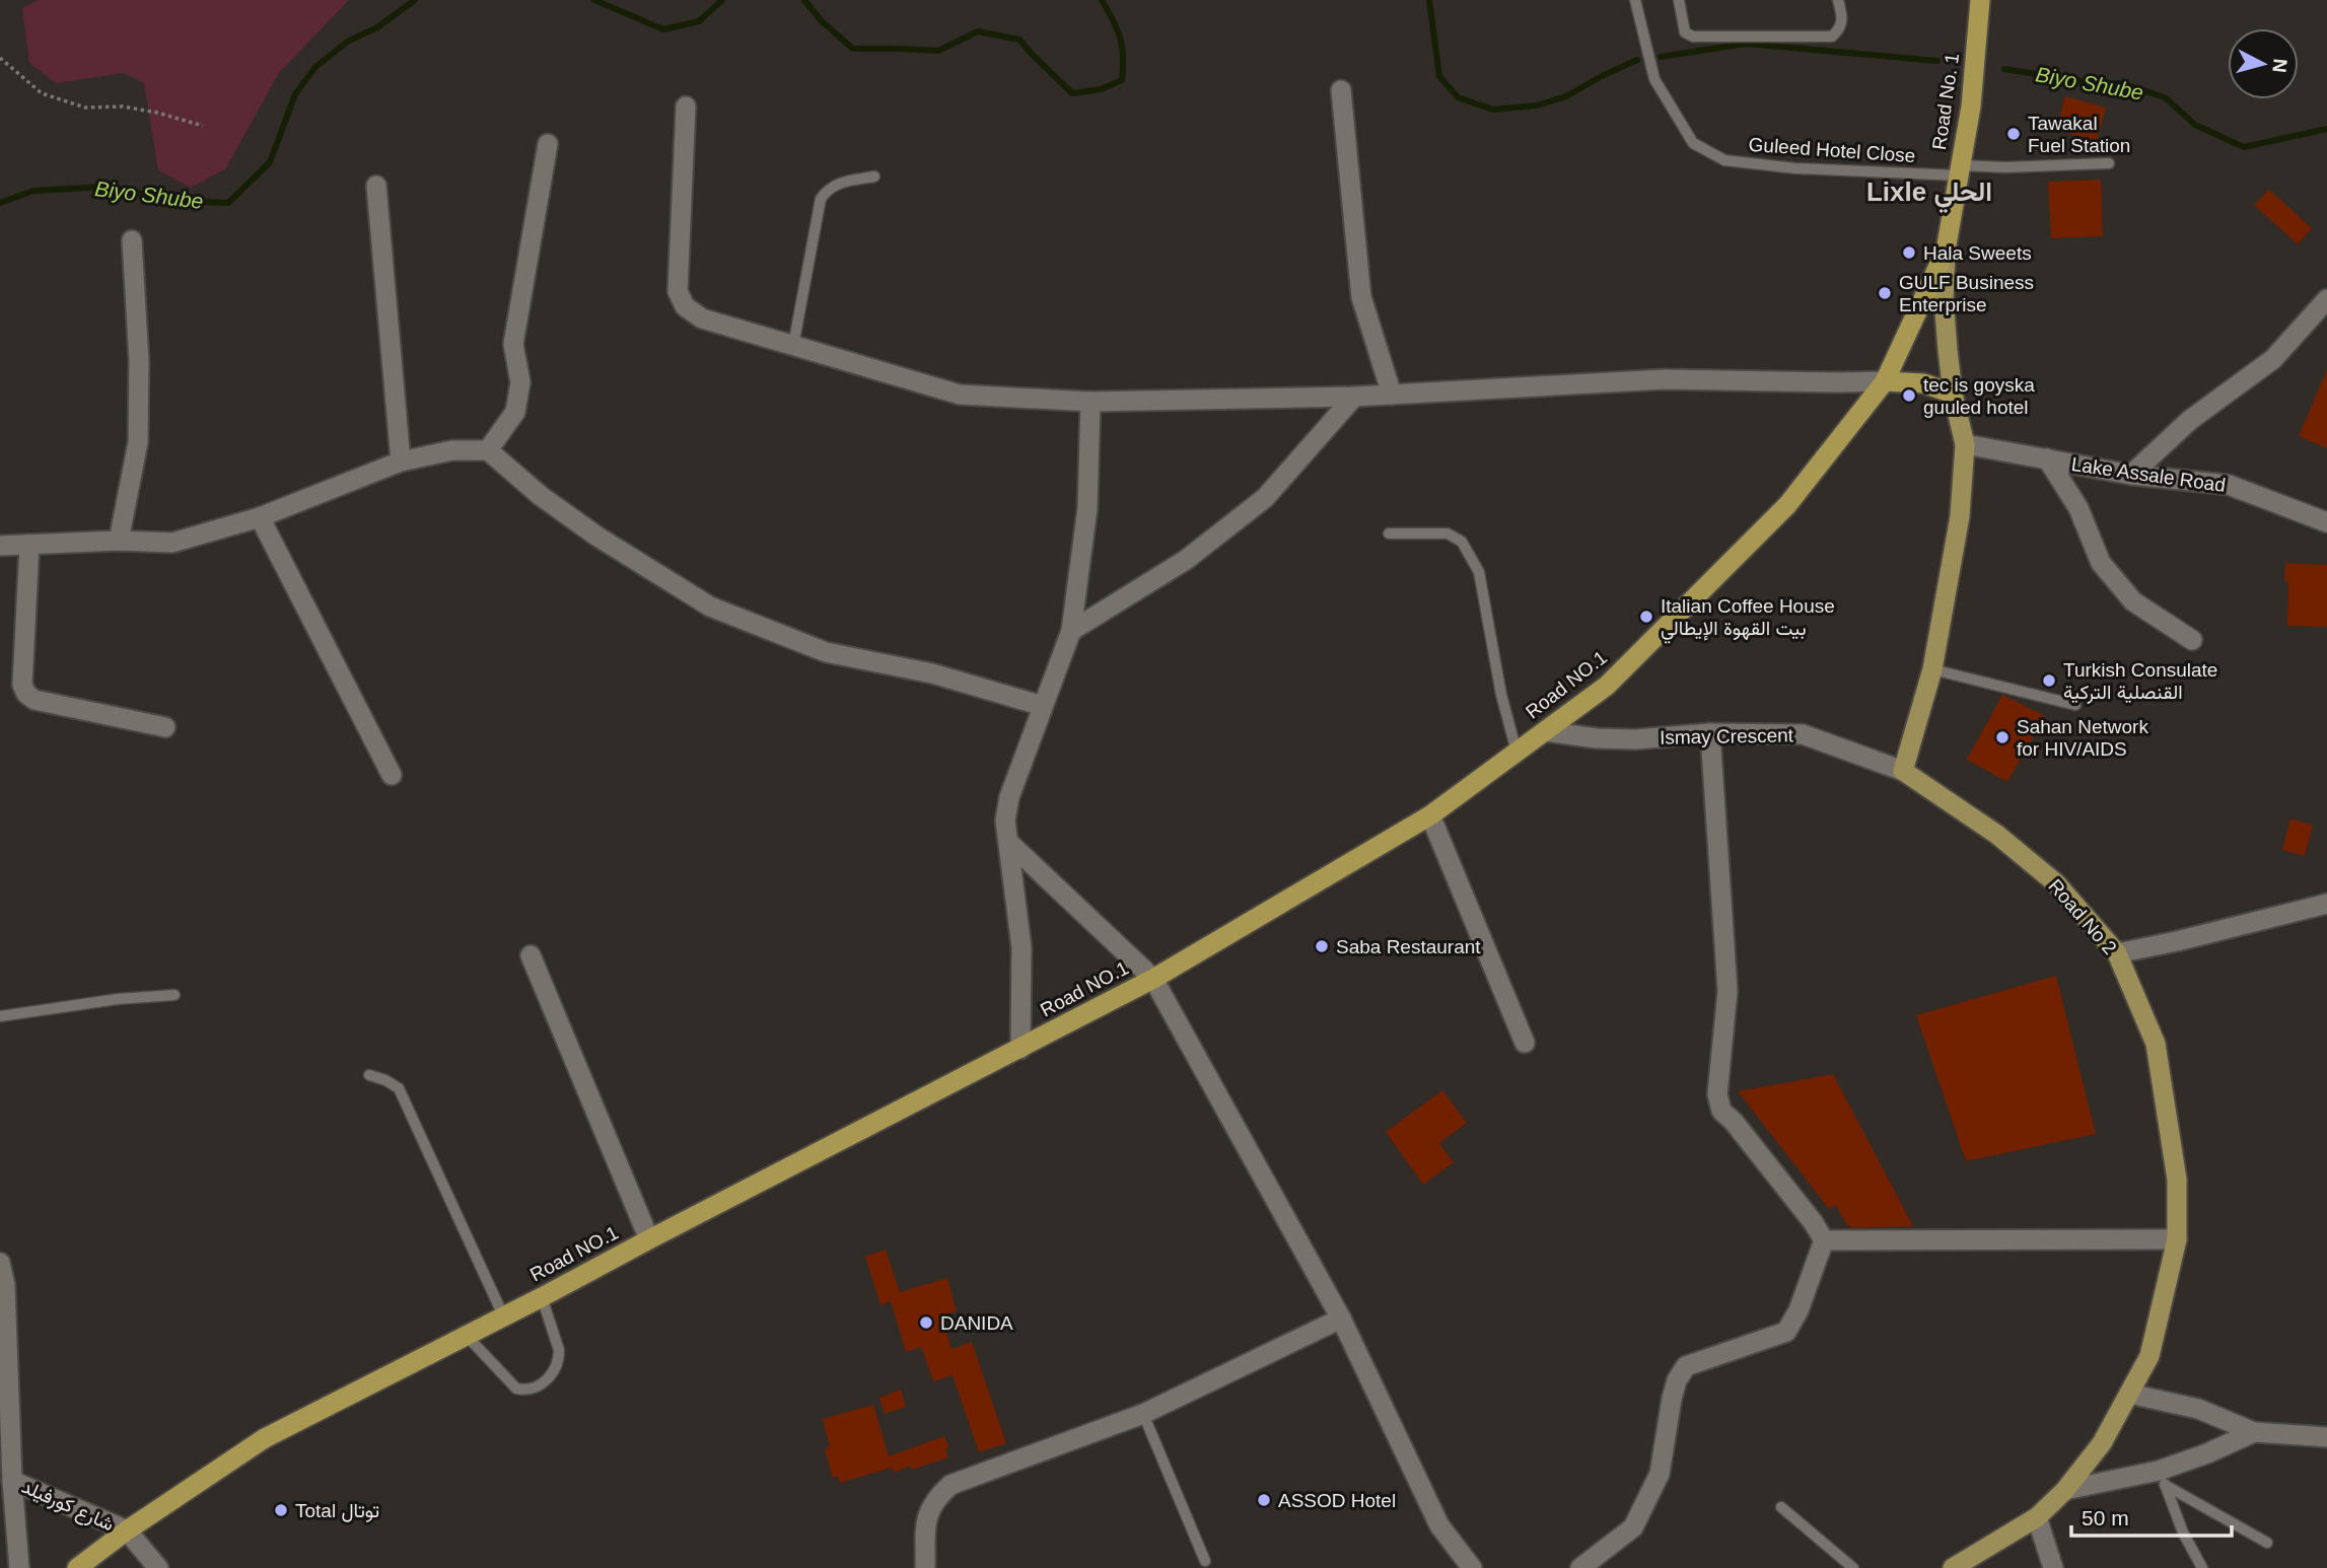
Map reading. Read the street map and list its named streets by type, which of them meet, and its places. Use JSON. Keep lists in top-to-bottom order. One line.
{"streets":{"highway":["Road No. 1","Road NO.1"],"main road":["Road No 2"],"street":["Lake Assale Road","Ismay Crescent","شارع كورفيلد"],"lane":["Guleed Hotel Close"]},"crossings":[["Road No. 1","Guleed Hotel Close"],["Road No. 1","Road NO.1"],["Road NO.1","Ismay Crescent"],["Road NO.1","شارع كورفيلد"],["Ismay Crescent","Road No 2"]],"districts":["Lixle الحلي"],"water":["Biyo Shube"],"places":["Tawakal Fuel Station","Hala Sweets","GULF Business Enterprise","tec is goyska guuled hotel","Italian Coffee House بيت القهوة الإيطالي","Turkish Consulate القنصلية التركية","Sahan Network for HIV/AIDS","Saba Restaurant","DANIDA","ASSOD Hotel","Total توتال"],"scale_bar":"50 m","north":"right"}
